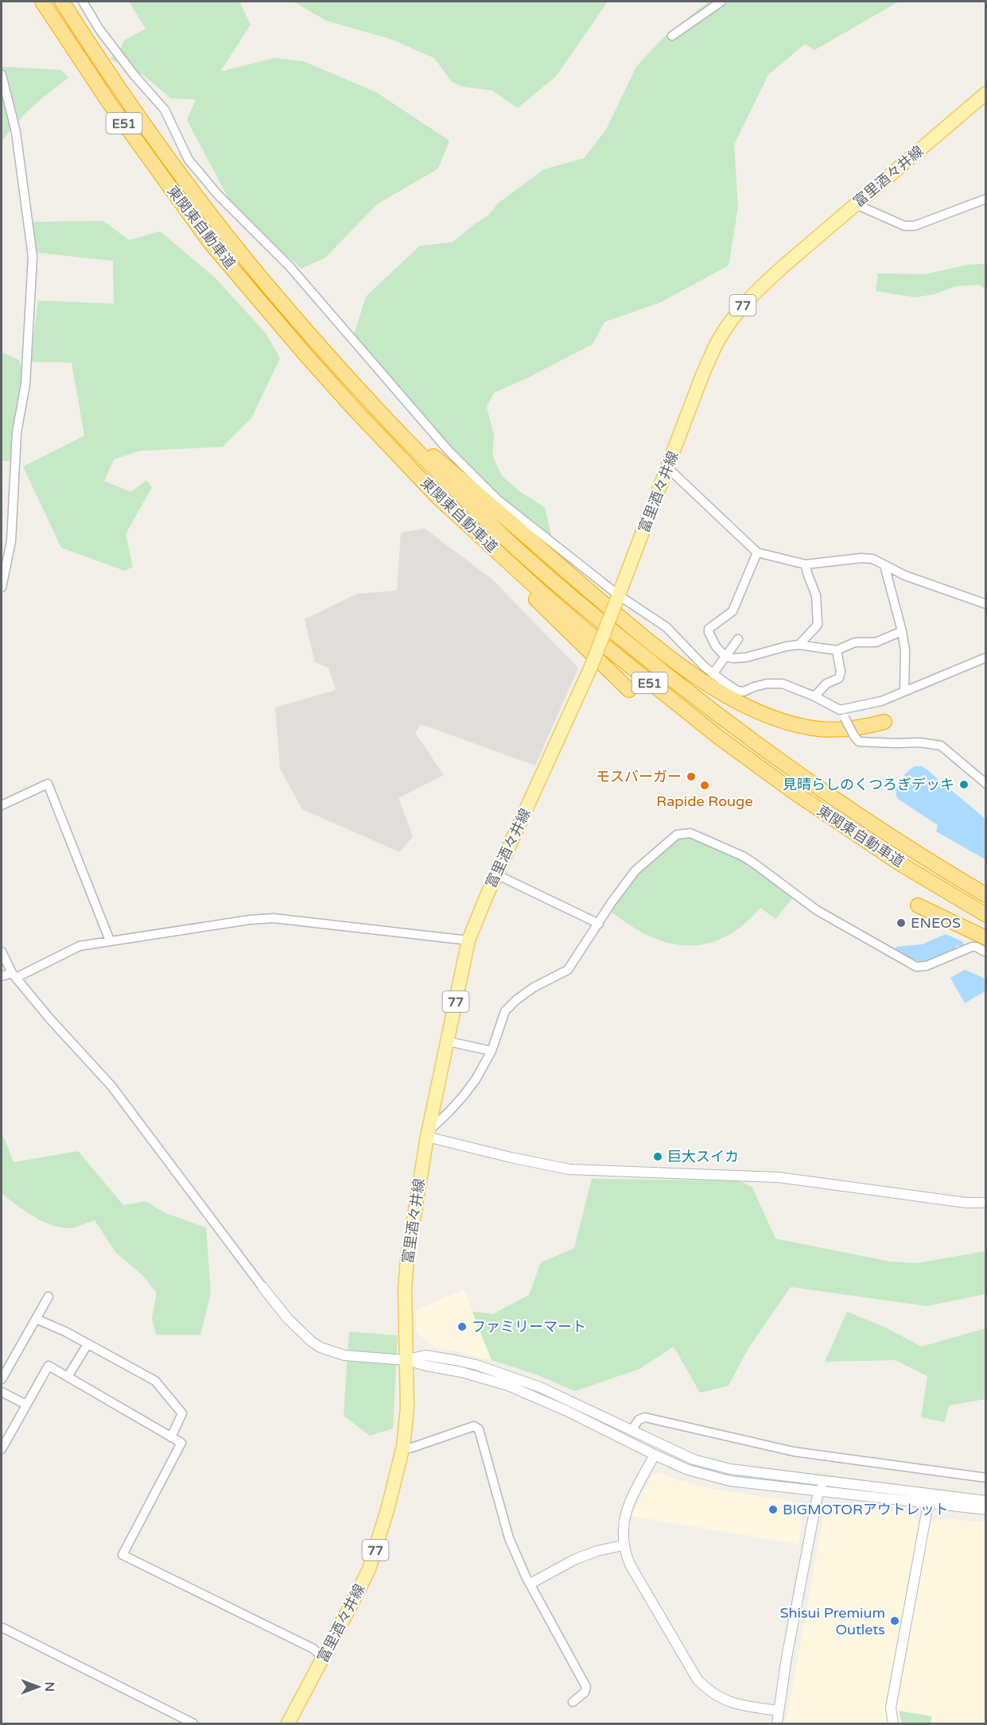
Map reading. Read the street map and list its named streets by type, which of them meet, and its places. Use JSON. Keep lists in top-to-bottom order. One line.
{"streets":{"highway":["E51","東関東自動車道"],"main road":["富里酒々井線","77"]},"places":["モスバーガー","見晴らしのくつろぎデッキ","Rapide Rouge","ENEOS","巨大スイカ","ファミリーマート","BIGMOTORアウトレット","Shisui Premium Outlets"],"north":"right"}
